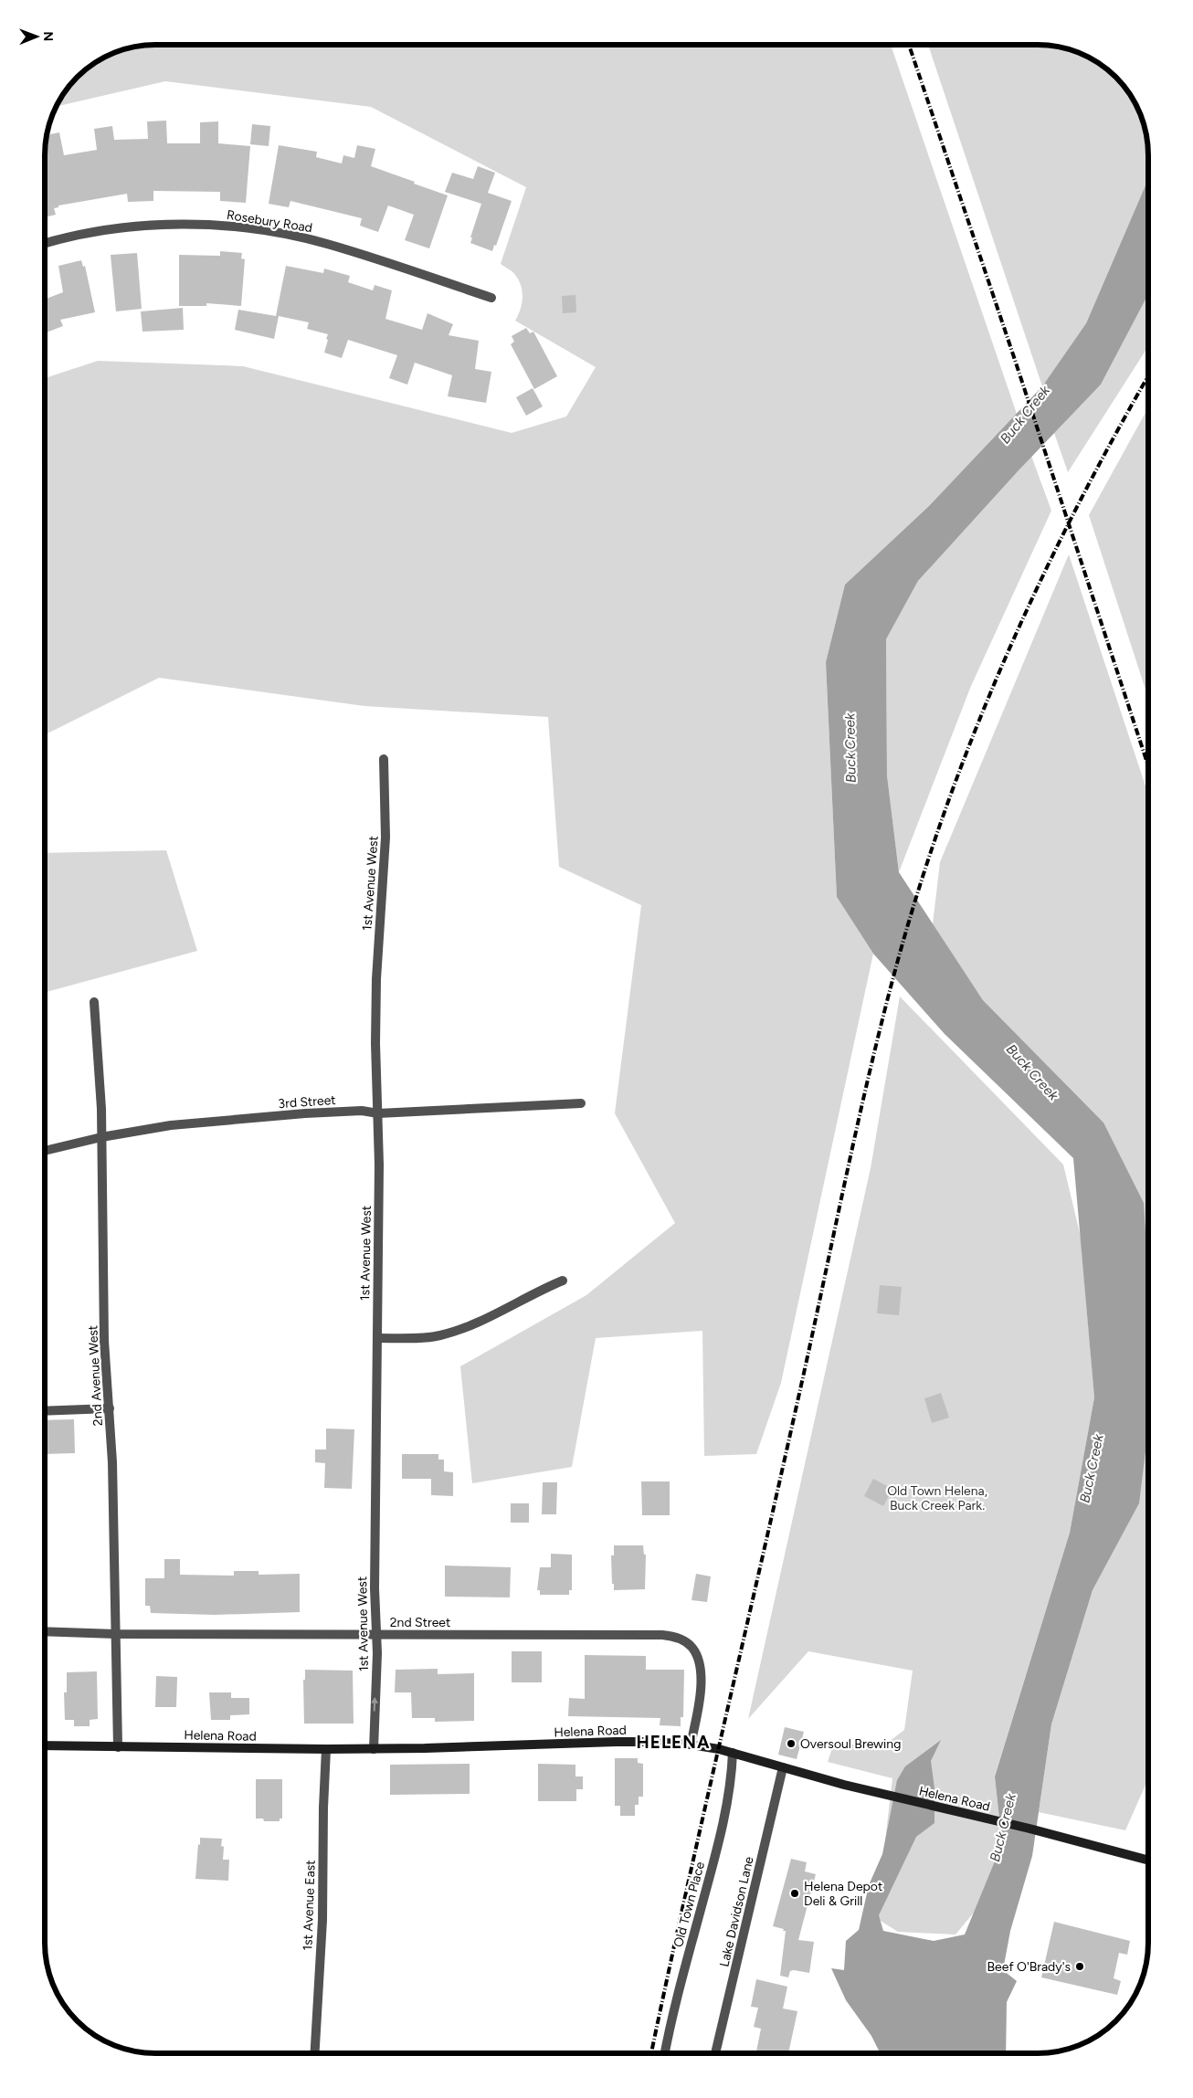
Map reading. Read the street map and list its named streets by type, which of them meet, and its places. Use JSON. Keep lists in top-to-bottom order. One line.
{"streets":{"main road":["Helena Road"],"street":["Rosebury Road","1st Avenue West","3rd Street","2nd Avenue West","2nd Street","Old Town Place","1st Avenue East","Lake Davidson Lane"]},"crossings":[["1st Avenue West","3rd Street"],["1st Avenue West","2nd Street"],["1st Avenue West","Helena Road"],["3rd Street","2nd Avenue West"],["2nd Avenue West","2nd Street"],["2nd Avenue West","Helena Road"],["2nd Street","Helena Road"],["Helena Road","Old Town Place"],["Helena Road","1st Avenue East"],["Helena Road","Lake Davidson Lane"]],"districts":["HELENA"],"water":["Buck Creek"],"parks":["Old Town Helena, Buck Creek Park."],"places":["Oversoul Brewing","Helena Depot Deli & Grill","Beef O'Brady's"],"north":"right"}
